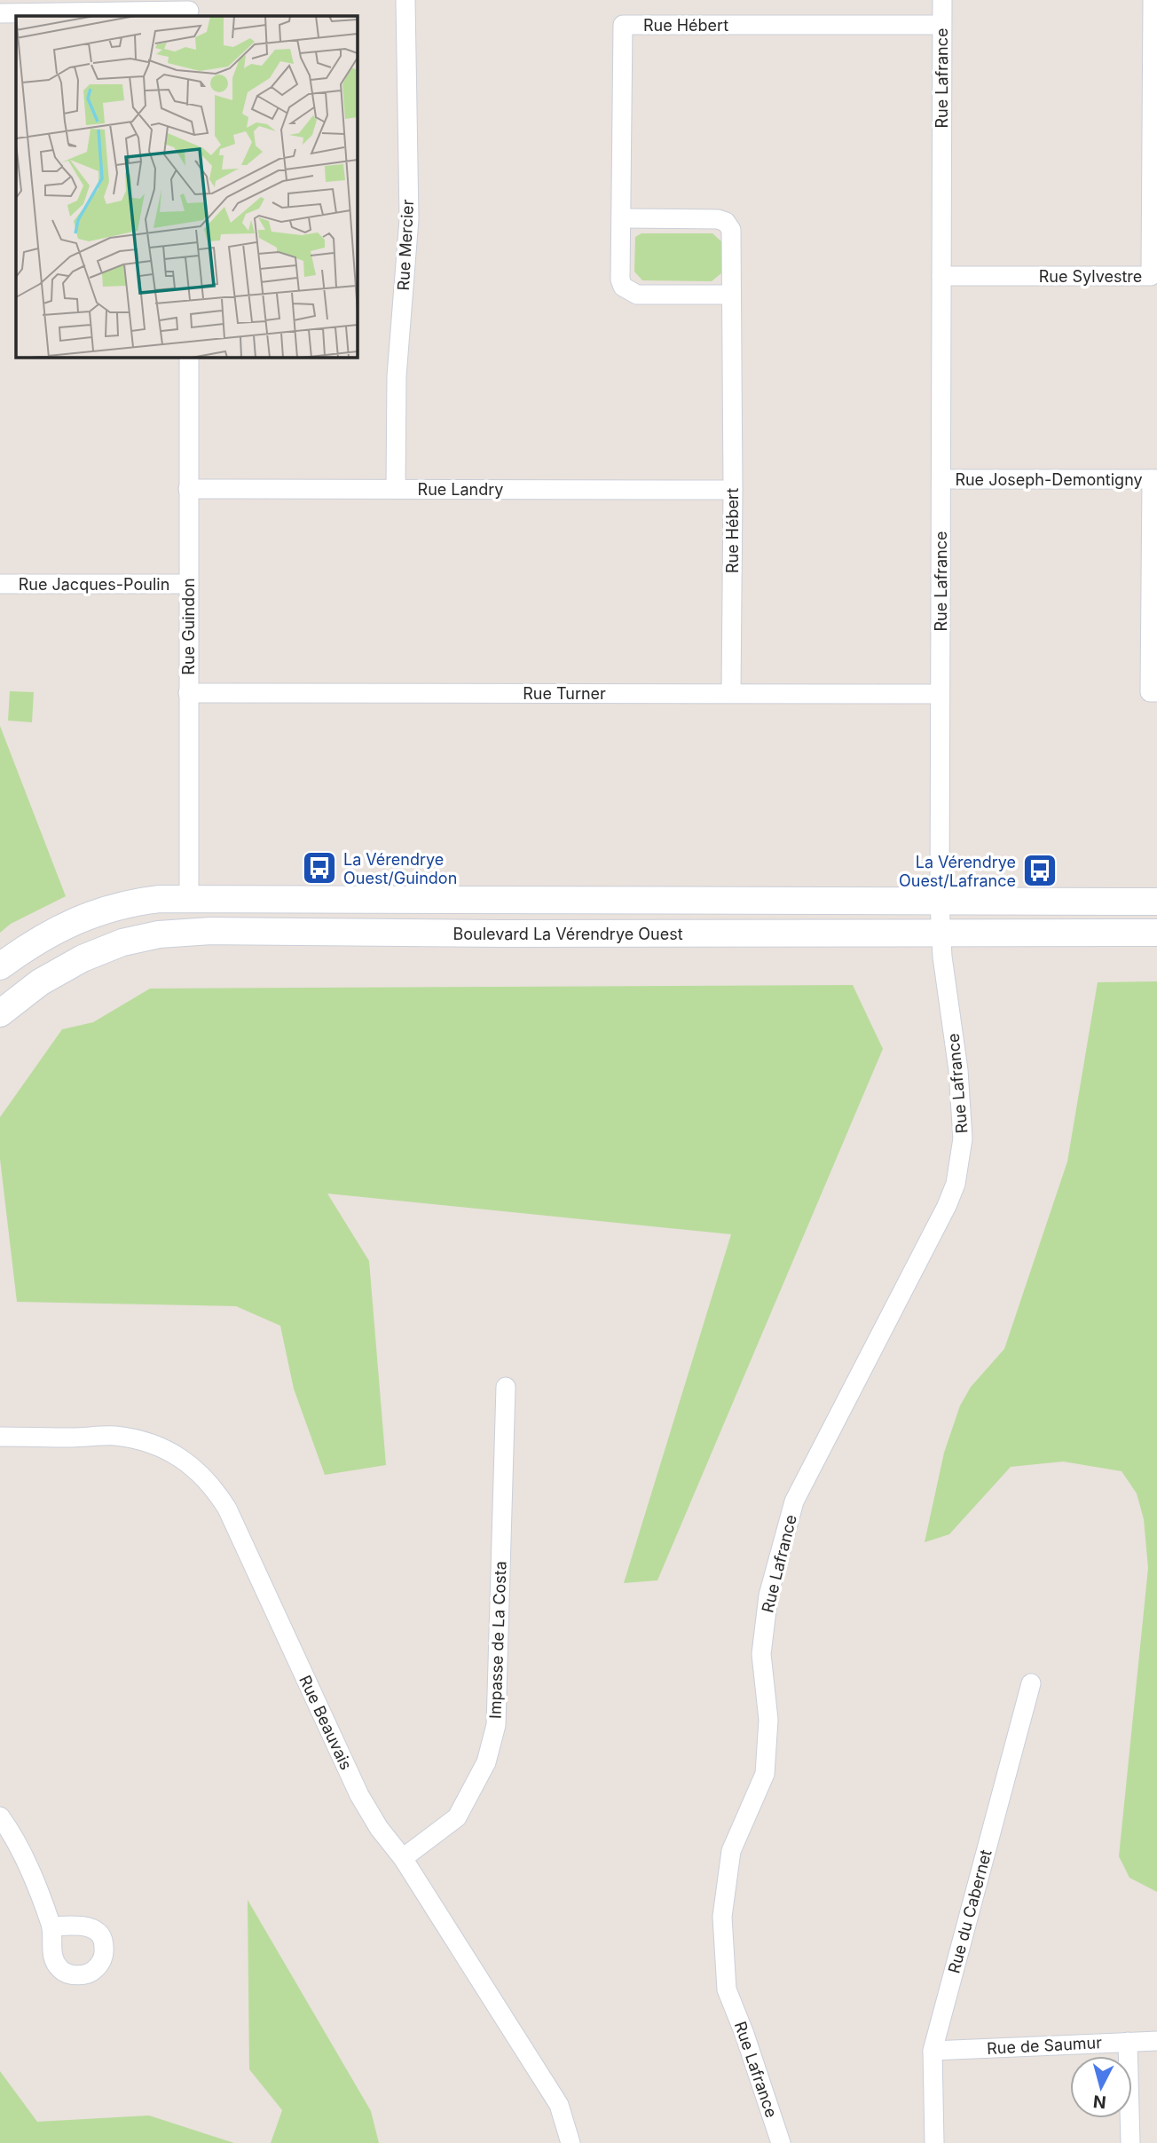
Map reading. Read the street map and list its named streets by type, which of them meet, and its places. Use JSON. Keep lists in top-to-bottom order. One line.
{"streets":{"main road":["Boulevard La Vérendrye Ouest"],"street":["Rue Hébert","Rue Lafrance","Rue Mercier","Rue Sylvestre","Rue Joseph-Demontigny","Rue Landry","Rue Jacques-Poulin","Rue Guindon","Rue Turner","Impasse de La Costa","Rue Beauvais","Rue du Cabernet","Rue de Saumur"]},"crossings":[["Rue Hébert","Rue Lafrance"],["Rue Hébert","Rue Landry"],["Rue Hébert","Rue Turner"],["Rue Lafrance","Rue Sylvestre"],["Rue Lafrance","Rue Joseph-Demontigny"],["Rue Lafrance","Rue Turner"],["Rue Lafrance","Boulevard La Vérendrye Ouest"],["Rue Mercier","Rue Landry"],["Rue Landry","Rue Guindon"],["Rue Jacques-Poulin","Rue Guindon"],["Rue Guindon","Rue Turner"],["Rue Guindon","Boulevard La Vérendrye Ouest"],["Impasse de La Costa","Rue Beauvais"],["Rue du Cabernet","Rue de Saumur"]],"places":{"bus stop":["La Vérendrye Ouest/Guindon","La Vérendrye Ouest/Lafrance"]},"north":"bottom"}
